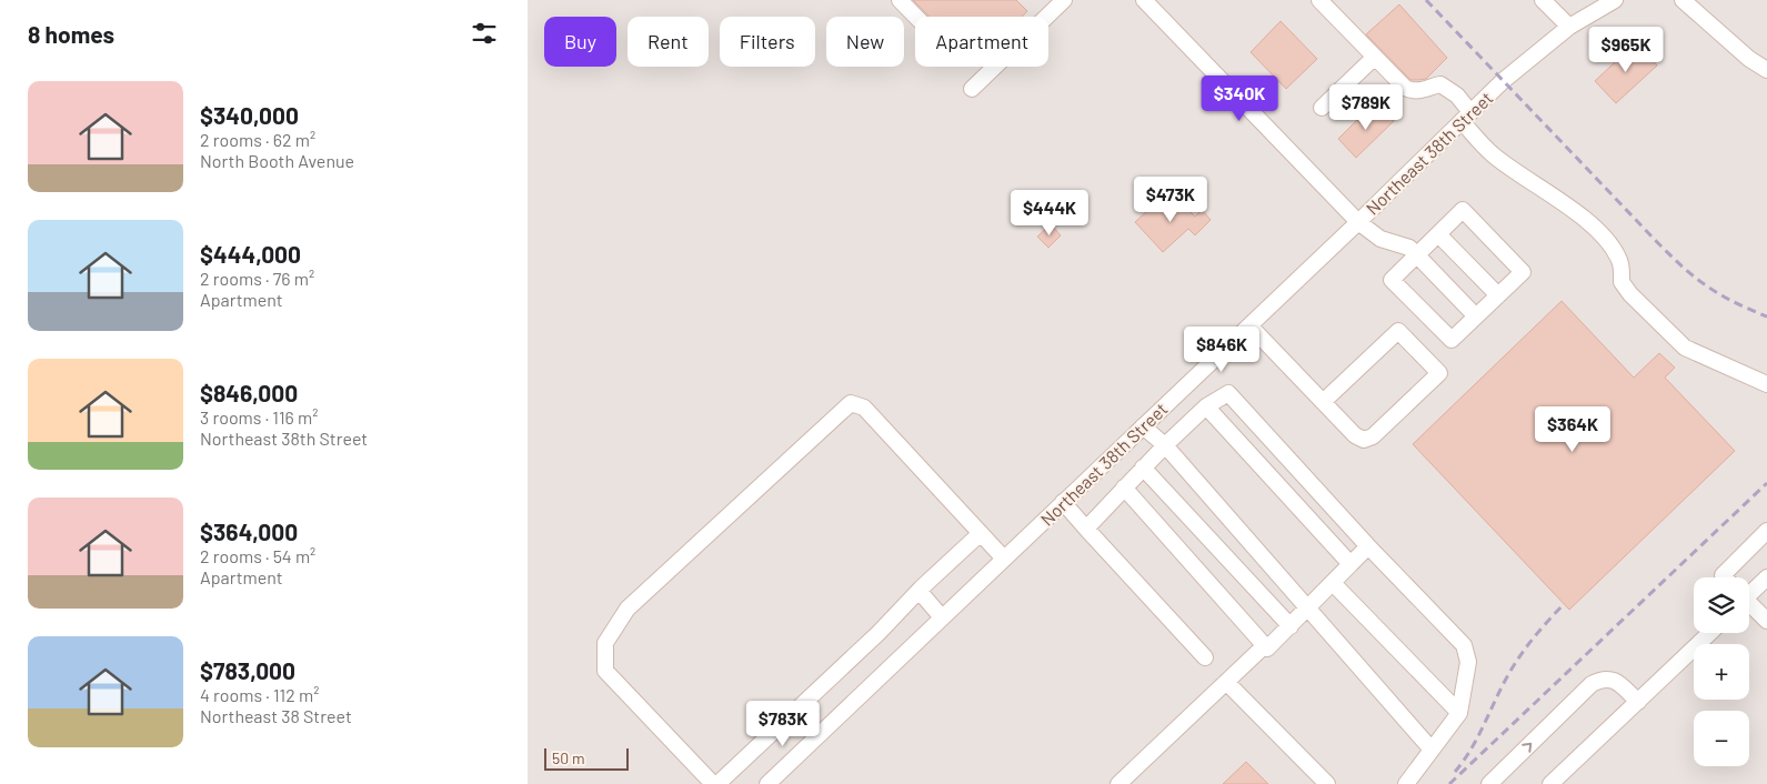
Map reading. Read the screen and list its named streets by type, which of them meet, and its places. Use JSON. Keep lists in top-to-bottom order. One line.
{"streets":{"street":["Northeast 38th Street"]},"scale_bar":"50 m","page":{"heading":"8 homes","chip":["Buy","Rent","Filters","New","Apartment"],"price":["$965K","$340K","$789K","$473K","$444K","$846K","$364K","$783K"],"list":[{"name":"$340,000","note":"2 rooms · 62 m² · North Booth Avenue"},{"name":"$444,000","note":"2 rooms · 76 m² · Apartment"},{"name":"$846,000","note":"3 rooms · 116 m² · Northeast 38th Street"},{"name":"$364,000","note":"2 rooms · 54 m² · Apartment"},{"name":"$783,000","note":"4 rooms · 112 m² · Northeast 38 Street"}],"map_buttons":["+","−"],"scale":"50 m"}}
